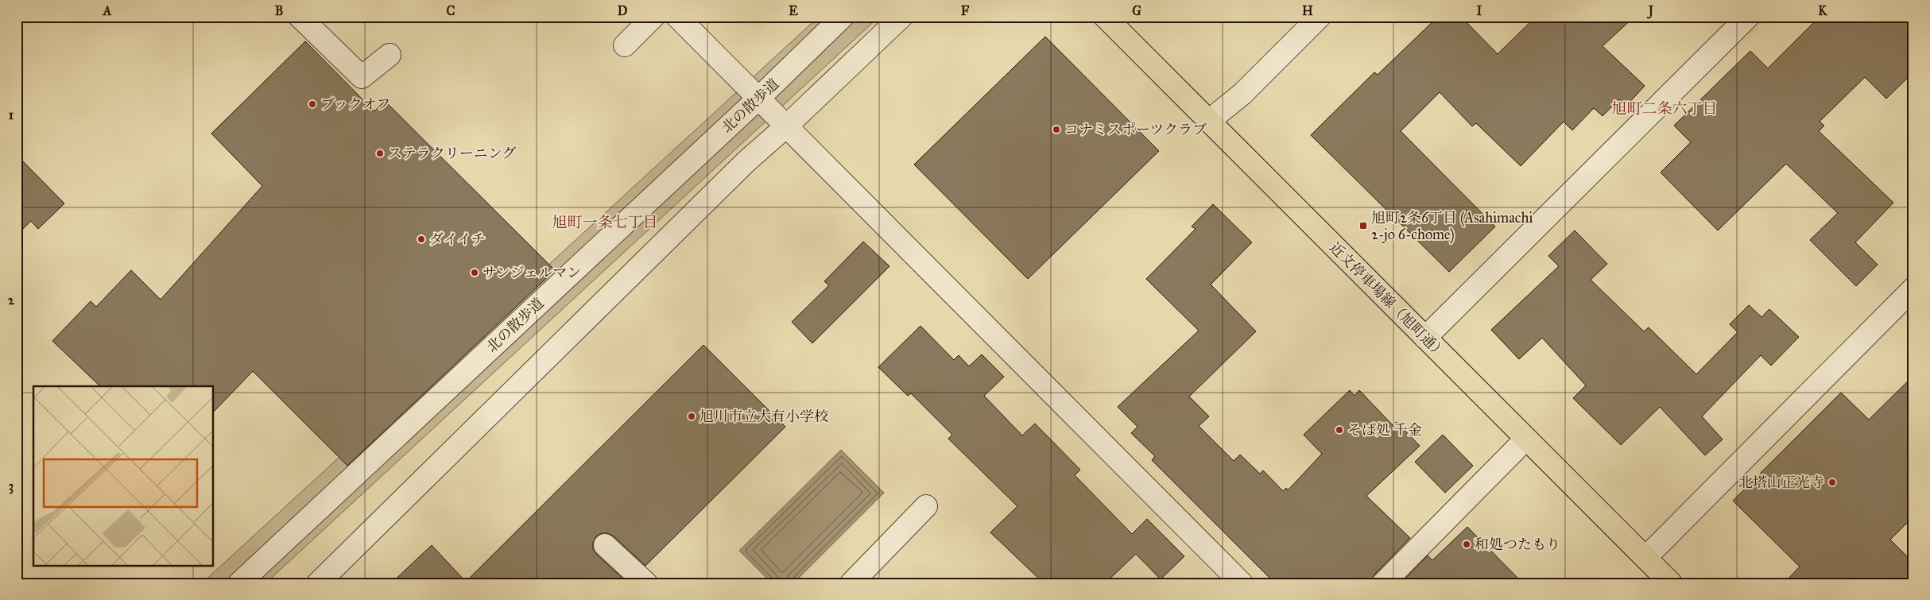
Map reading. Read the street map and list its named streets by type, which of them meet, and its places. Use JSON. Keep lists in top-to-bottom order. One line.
{"streets":{"main road":["近文停車場線（旭町通）"],"street":["北の散歩道"]},"districts":["旭町二条六丁目","旭町一条七丁目"],"places":{"other":["ブックオフ","コナミスポーツクラブ","ステラクリーニング","ダイイチ","サンジェルマン","旭川市立大有小学校","そば処 千金","北塔山正光寺","和処つたもり"],"transit":["旭町2条6丁目 (Asahimachi 2-jo 6-chome)"]},"grid":{"columns":["A","B","C","D","E","F","G","H","I","J","K"],"rows":["1","2","3"]}}
